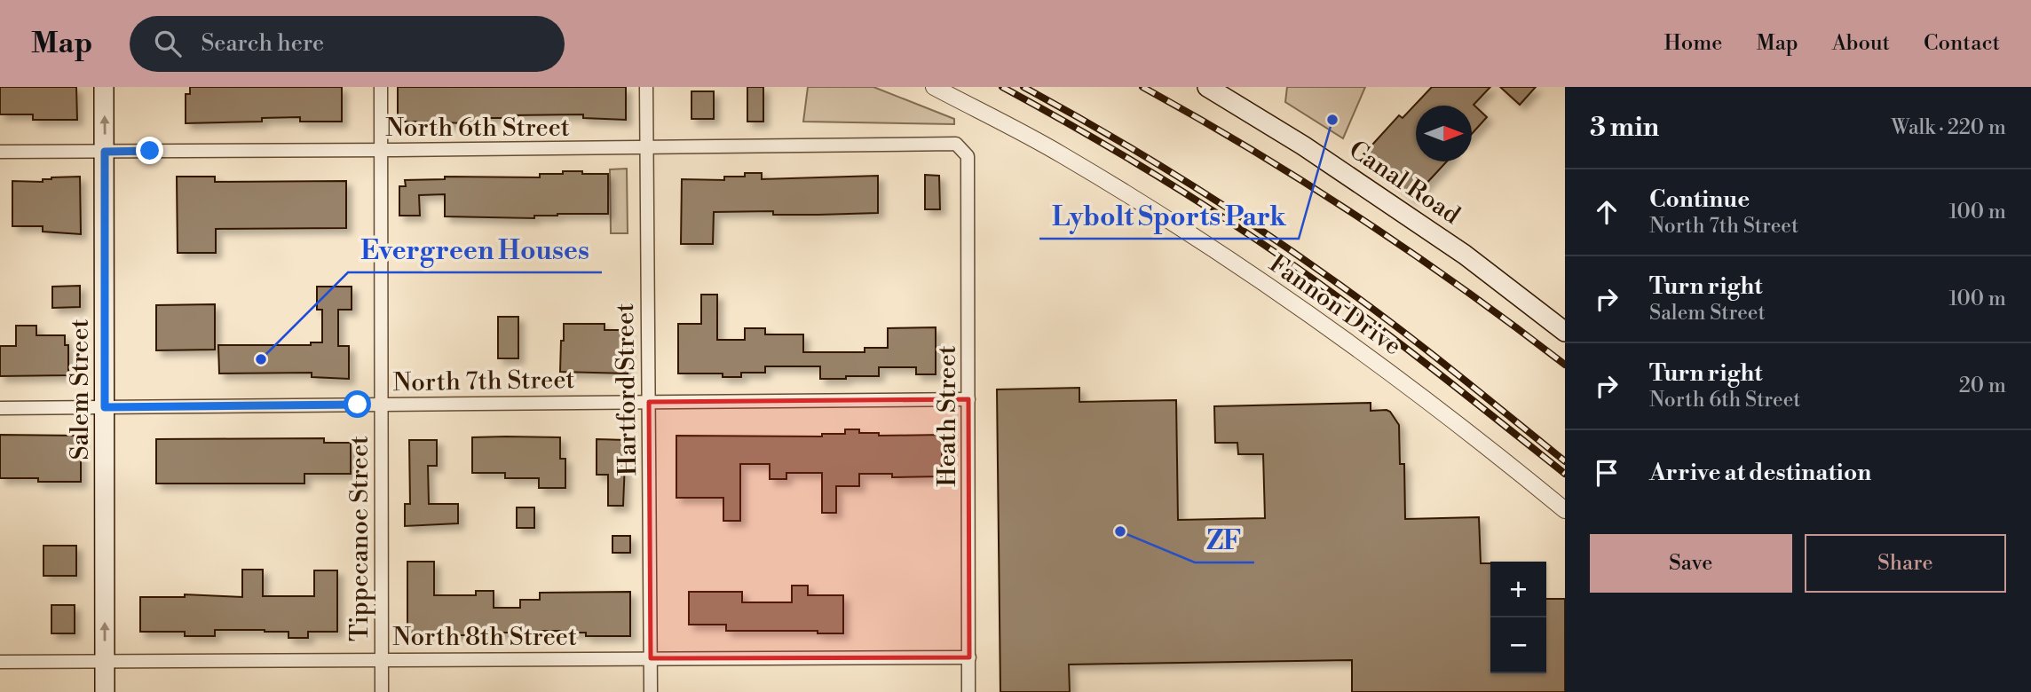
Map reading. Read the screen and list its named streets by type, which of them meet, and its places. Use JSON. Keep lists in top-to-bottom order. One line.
{"streets":{"main road":["Canal Road","Salem Street"],"street":["North 6th Street","Fannon Drive","North 7th Street","Hartford Street","Heath Street","Tippecanoe Street","North 8th Street"]},"crossings":[["North 6th Street","Salem Street"],["North 6th Street","Hartford Street"],["North 6th Street","Heath Street"],["North 6th Street","Tippecanoe Street"],["North 7th Street","Salem Street"],["North 7th Street","Hartford Street"],["North 7th Street","Heath Street"],["North 7th Street","Tippecanoe Street"],["Salem Street","North 8th Street"],["Hartford Street","North 8th Street"],["Heath Street","North 8th Street"],["Tippecanoe Street","North 8th Street"]],"one_way":["Salem Street"],"places":["Lybolt Sports Park","Evergreen Houses","ZF"],"north":"right","page":{"header":"Map","search":"Search here","nav":["Home","Map","About","Contact"],"heading":["3 min","Walk · 220 m"],"list":[["Continue","North 7th Street","100 m"],["Turn right","Salem Street","100 m"],["Turn right","North 6th Street","20 m"],"Arrive at destination"],"buttons":["Save","Share"],"map_buttons":["+","−"]}}
